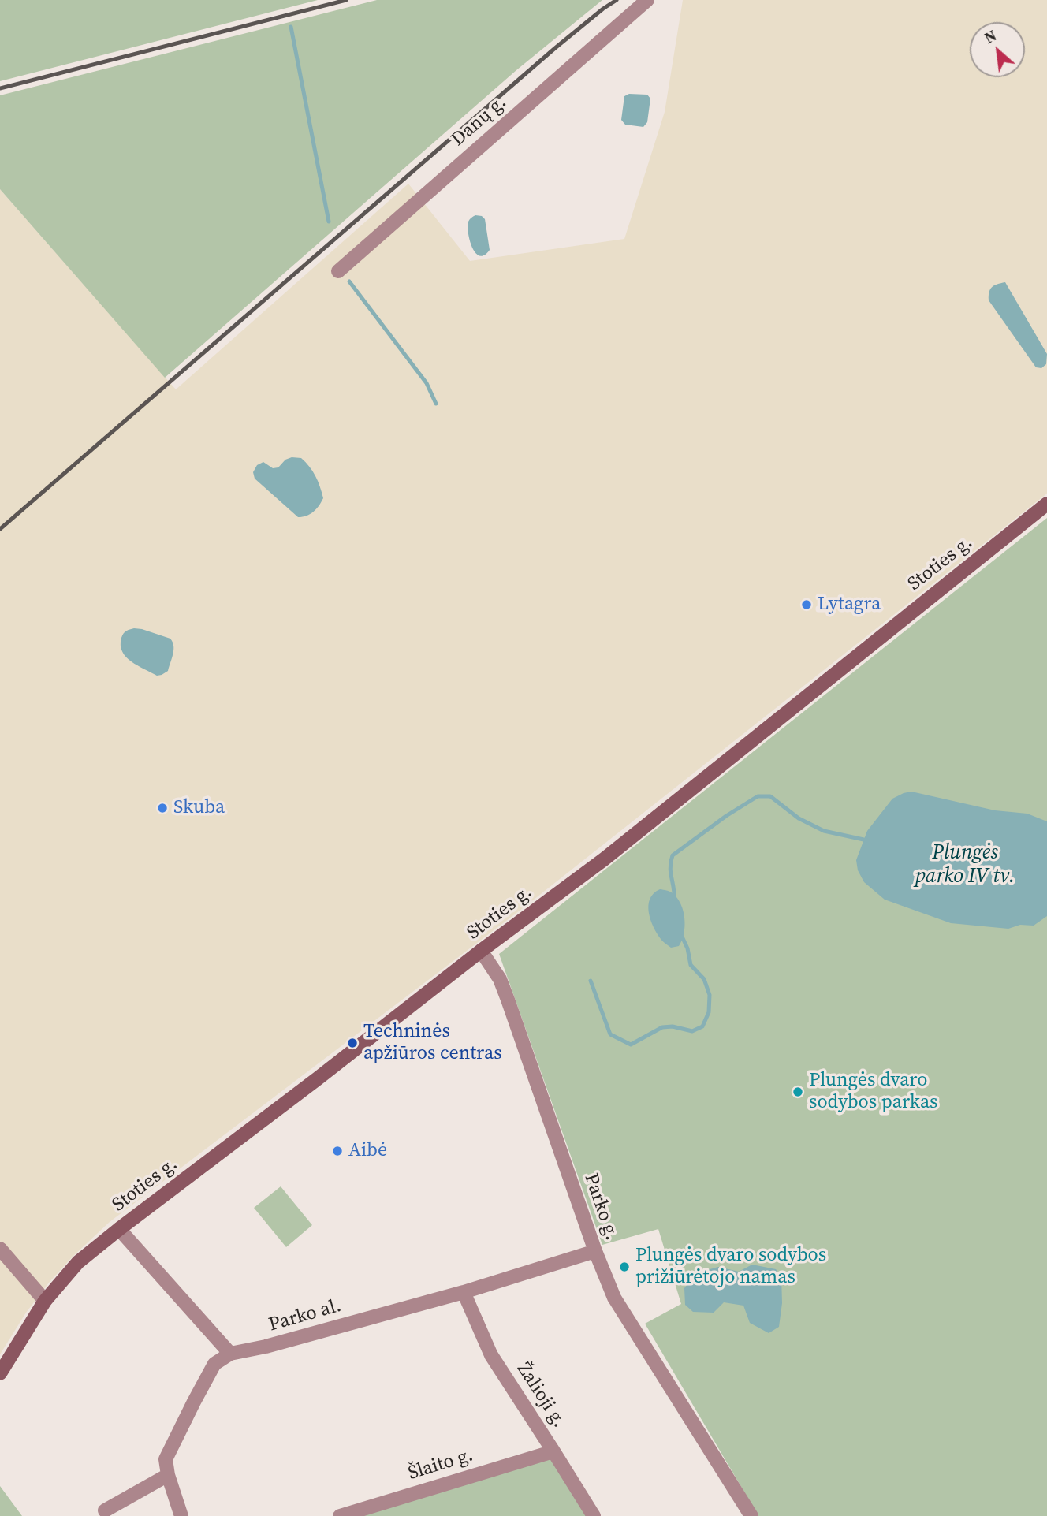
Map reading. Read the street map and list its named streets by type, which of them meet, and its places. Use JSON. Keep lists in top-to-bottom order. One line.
{"streets":{"main road":["Stoties g."],"street":["Danų g.","Parko g.","Parko al.","Žalioji g.","Šlaito g."]},"crossings":[["Stoties g.","Parko g."],["Parko g.","Parko al."],["Parko al.","Žalioji g."],["Žalioji g.","Šlaito g."]],"water":["Plungės parko IV tv."],"places":["Lytagra","Skuba","Techninės apžiūros centras","Plungės dvaro sodybos parkas","Aibė","Plungės dvaro sodybos prižiūrėtojo namas"],"north":"top left"}
